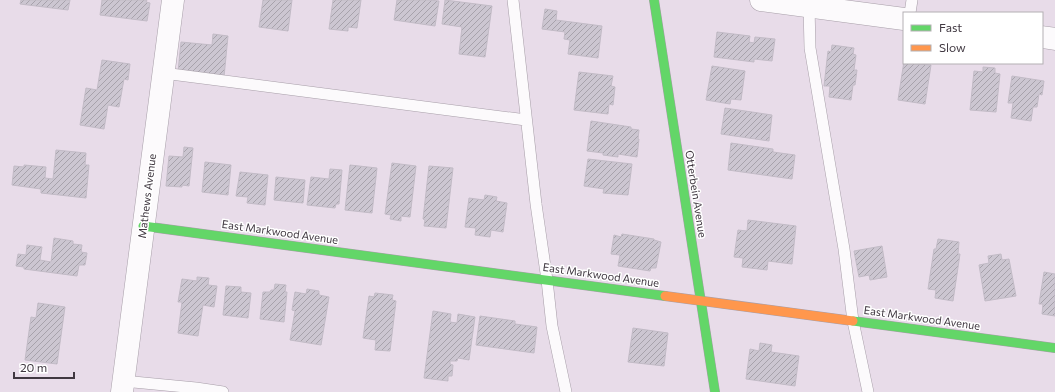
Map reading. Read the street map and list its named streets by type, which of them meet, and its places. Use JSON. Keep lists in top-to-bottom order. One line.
{"streets":{"street":["Otterbein Avenue","Mathews Avenue","East Markwood Avenue"]},"crossings":[["Otterbein Avenue","East Markwood Avenue"],["Mathews Avenue","East Markwood Avenue"]],"legend":["Fast","Slow"],"scale_bar":"20 m"}
